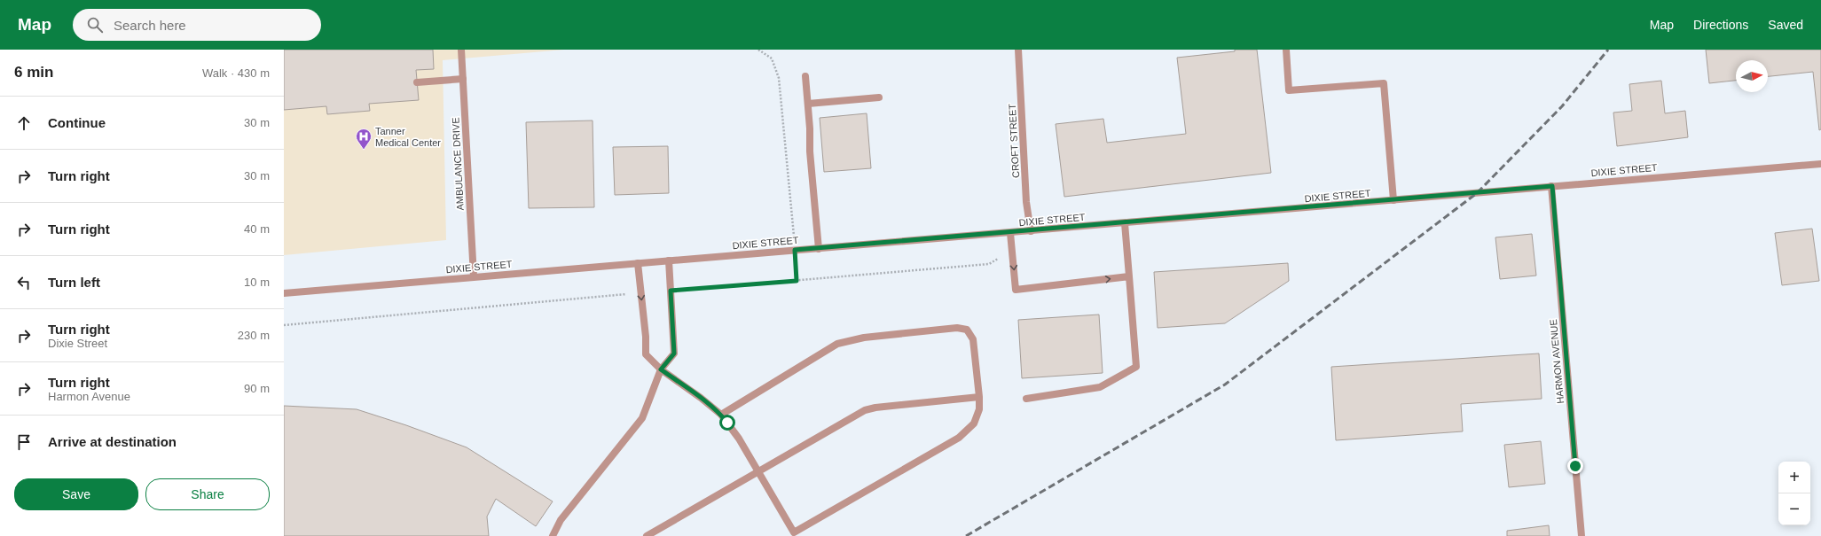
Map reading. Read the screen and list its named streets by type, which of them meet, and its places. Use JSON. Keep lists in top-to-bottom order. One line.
{"streets":{"street":["CROFT STREET","AMBULANCE DRIVE","DIXIE STREET","HARMON AVENUE"]},"crossings":[["CROFT STREET","DIXIE STREET"],["AMBULANCE DRIVE","DIXIE STREET"],["DIXIE STREET","HARMON AVENUE"]],"places":{"hospital":["Tanner Medical Center"]},"north":"right","page":{"header":"Map","search":"Search here","nav":["Map","Directions","Saved"],"heading":["6 min","Walk · 430 m"],"list":[["Continue","30 m"],["Turn right","30 m"],["Turn right","40 m"],["Turn left","10 m"],["Turn right","Dixie Street","230 m"],["Turn right","Harmon Avenue","90 m"],"Arrive at destination"],"map_buttons":["+","−"],"buttons":["Save","Share"]}}
